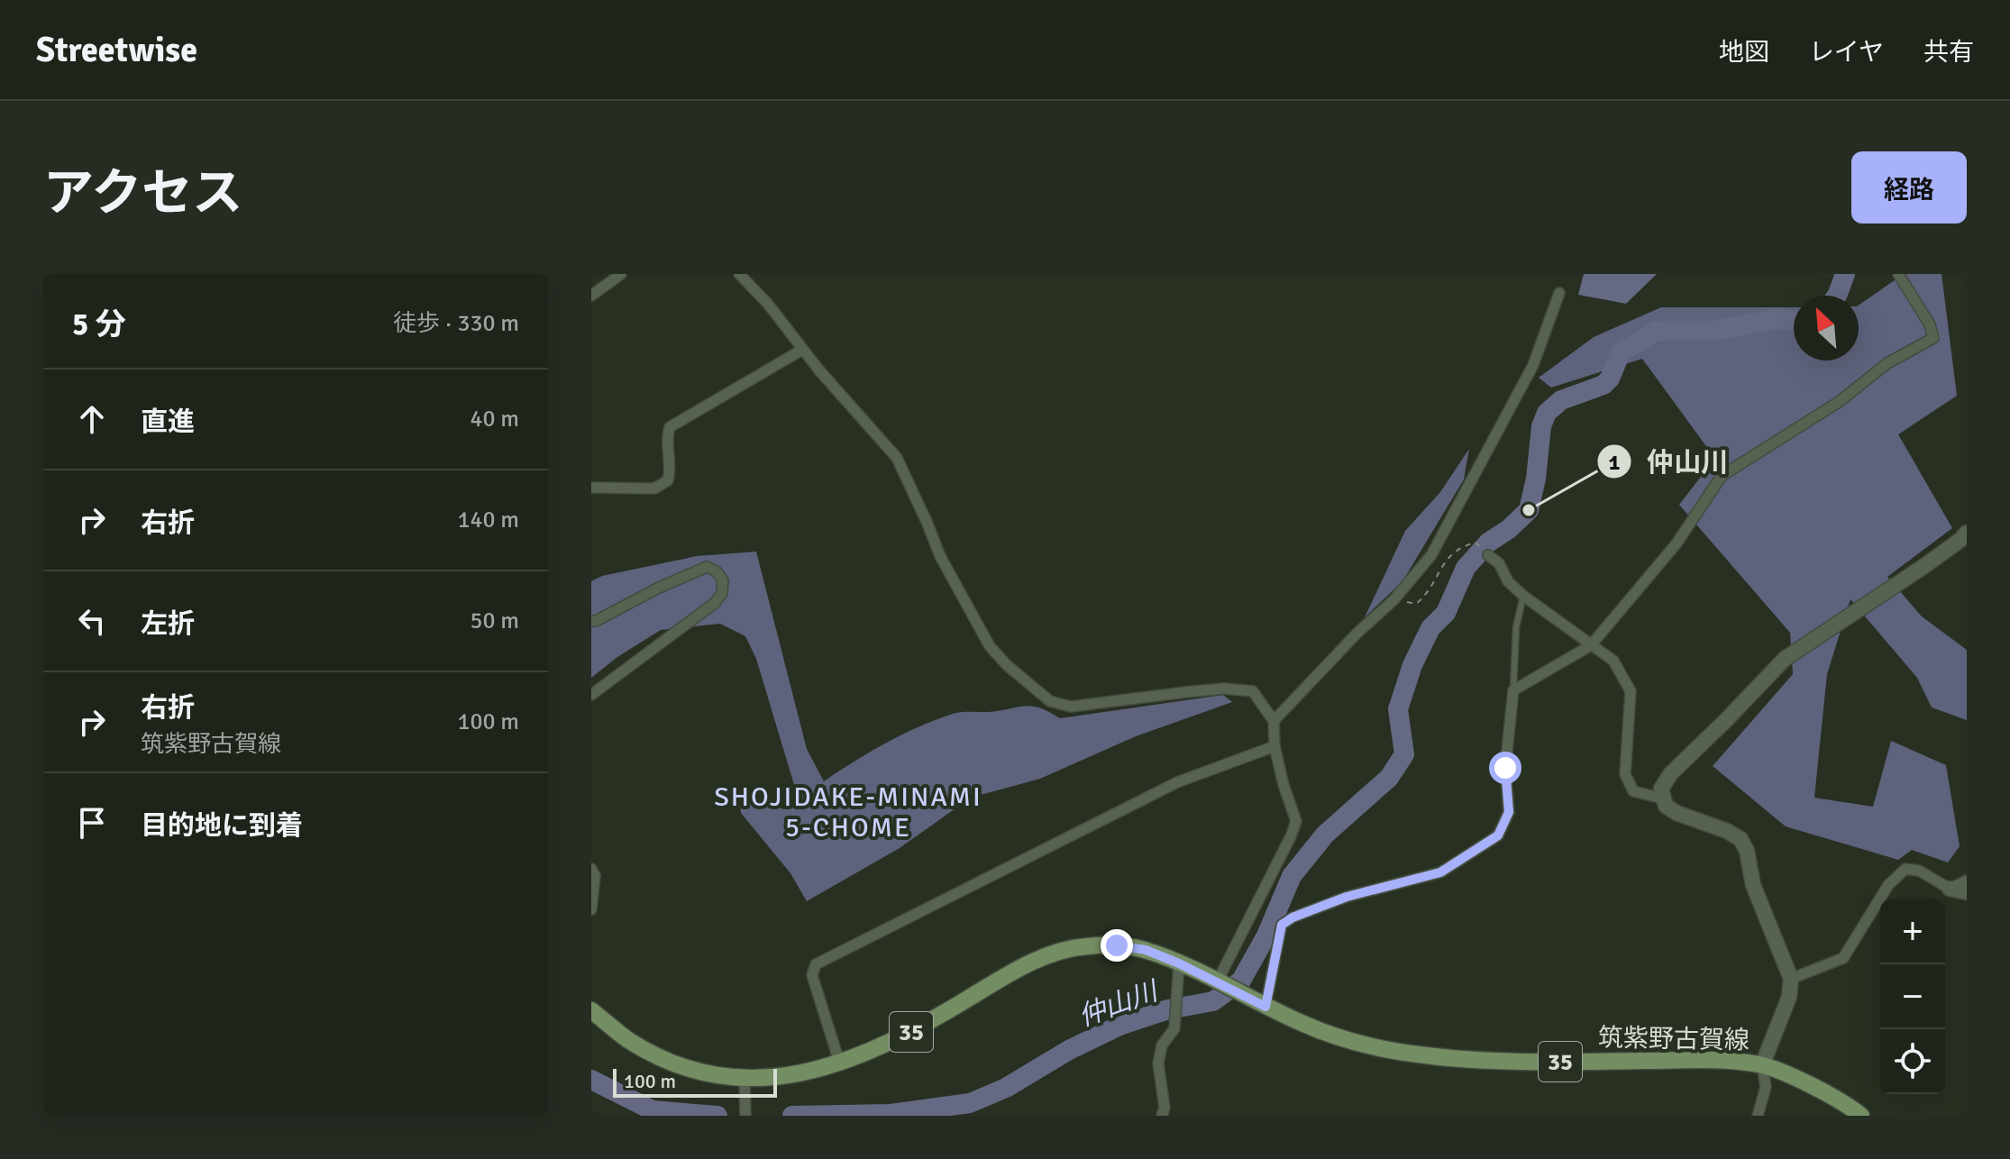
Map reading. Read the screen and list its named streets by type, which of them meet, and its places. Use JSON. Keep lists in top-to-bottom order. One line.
{"streets":{"main road":["35","筑紫野古賀線"]},"districts":["SHOJIDAKE-MINAMI 5-CHOME"],"water":["仲山川"],"places":["仲山川"],"scale_bar":"100 m","north":"top left","page":{"header":"Streetwise","nav":["地図","レイヤ","共有"],"title":"アクセス","buttons":"経路","heading":["5 分","徒歩 · 330 m"],"list":[["直進","40 m"],["右折","140 m"],["左折","50 m"],["右折","筑紫野古賀線","100 m"],"目的地に到着"],"map_buttons":["+","−"],"scale":"100 m"}}
